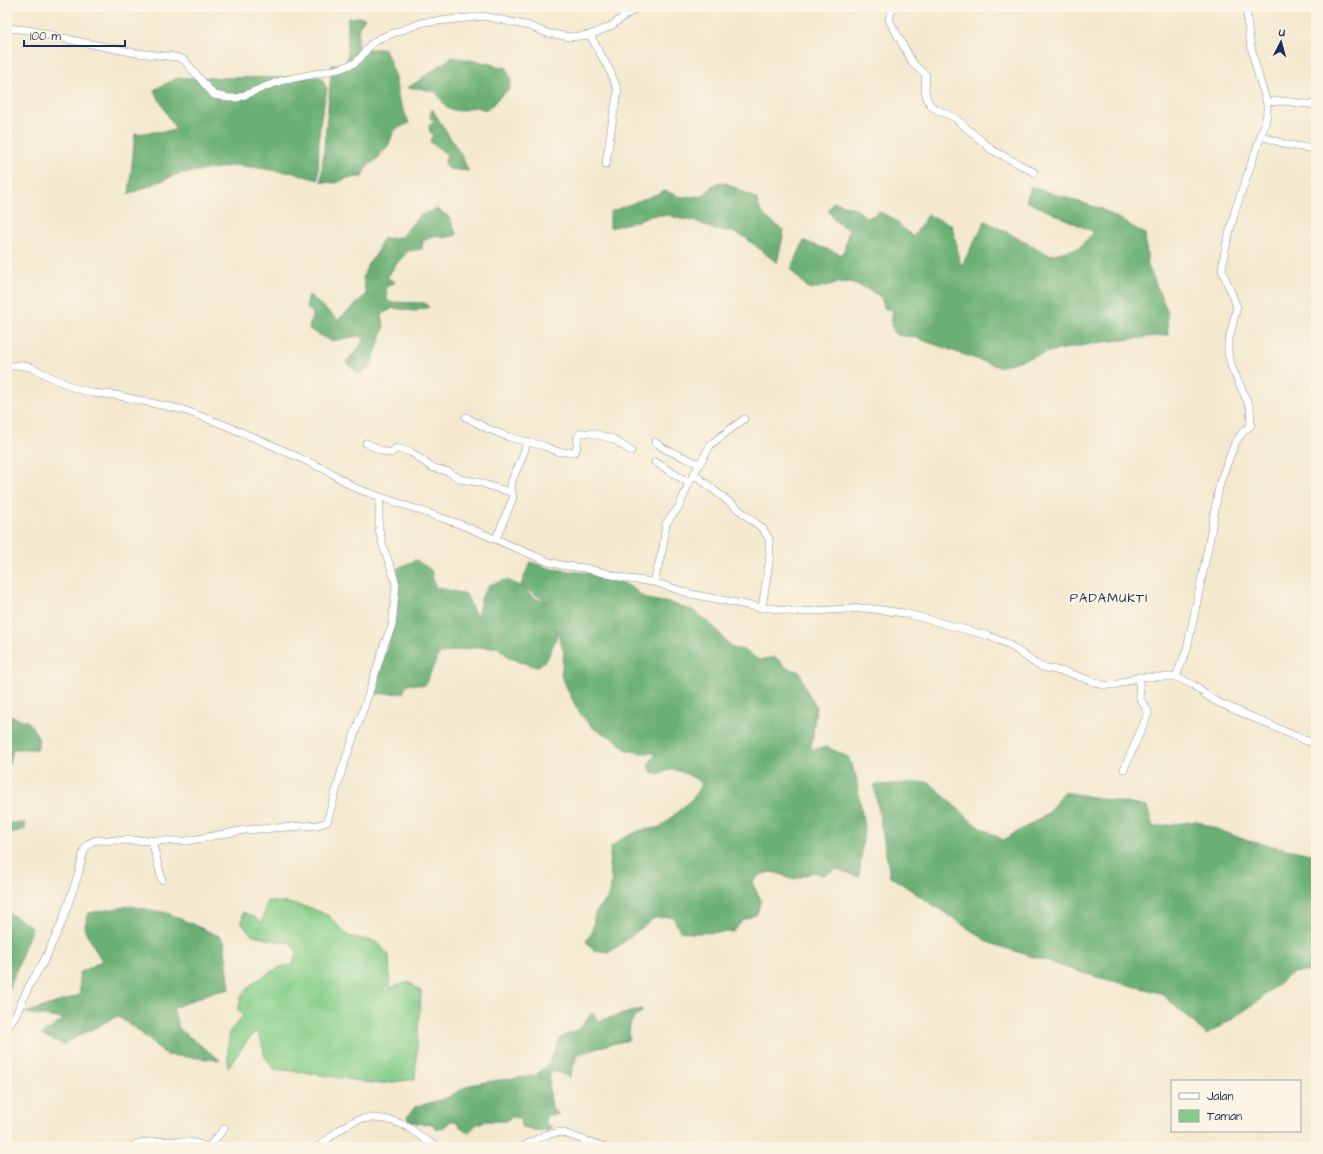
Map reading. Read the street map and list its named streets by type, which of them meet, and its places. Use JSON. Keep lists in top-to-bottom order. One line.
{"districts":["PADAMUKTI"],"legend":["Jalan","Taman"],"scale_bar":"100 m","north":"top"}
